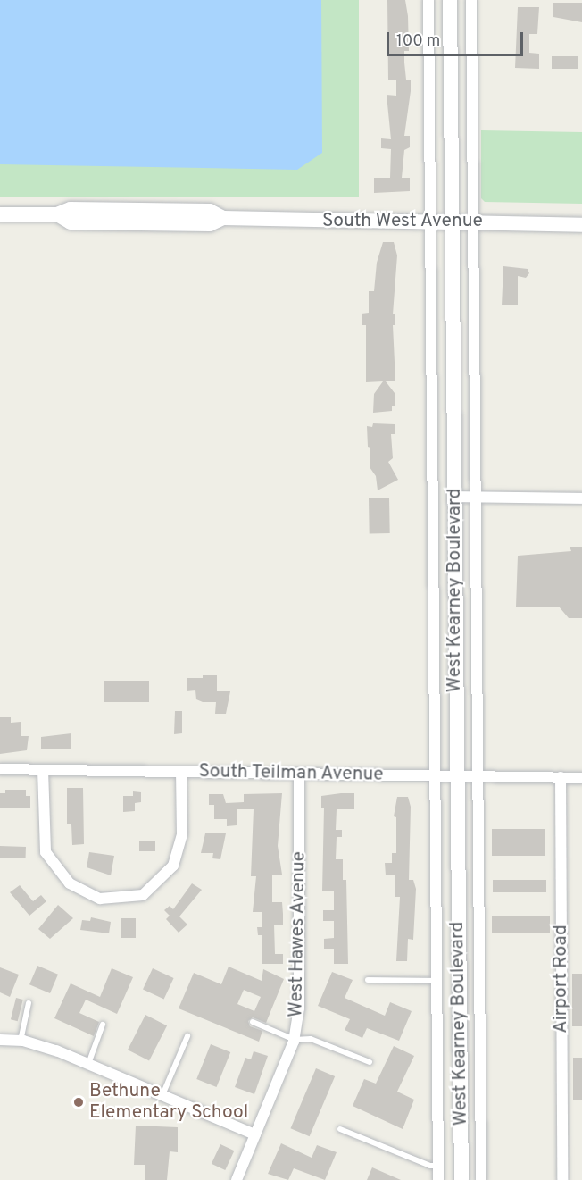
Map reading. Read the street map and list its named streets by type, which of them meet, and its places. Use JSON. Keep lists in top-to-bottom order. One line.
{"streets":{"main road":["South West Avenue","West Kearney Boulevard"],"street":["South Teilman Avenue","West Hawes Avenue","Airport Road"]},"crossings":[["South West Avenue","West Kearney Boulevard"],["West Kearney Boulevard","South Teilman Avenue"],["South Teilman Avenue","West Hawes Avenue"],["South Teilman Avenue","Airport Road"]],"places":["Bethune Elementary School"],"scale_bar":"100 m"}
